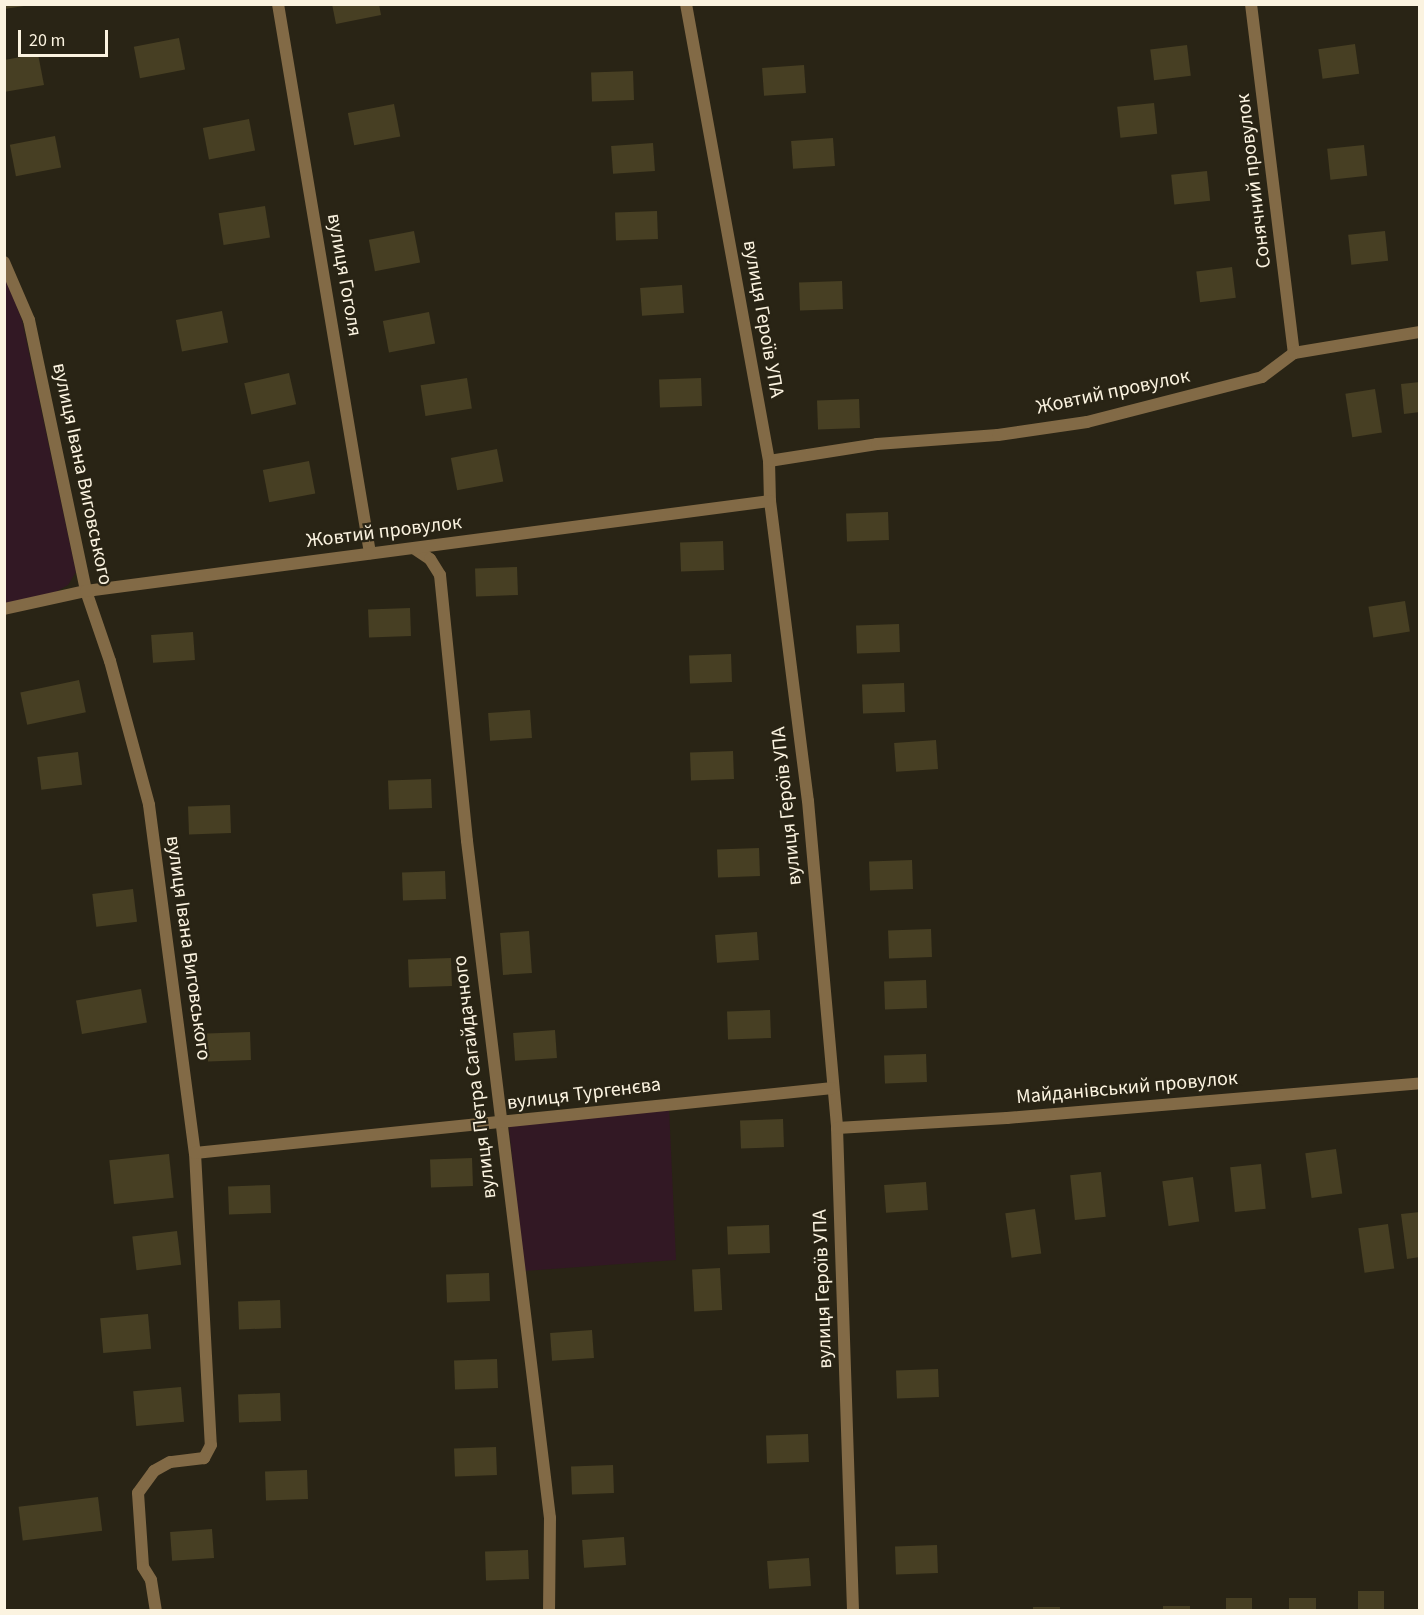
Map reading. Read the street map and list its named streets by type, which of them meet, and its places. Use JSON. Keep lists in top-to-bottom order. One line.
{"streets":{"street":["Сонячний провулок","вулиця Гоголя","вулиця Героїв УПА","Жовтий провулок","вулиця Івана Виговського","вулиця Петра Сагайдачного","Майданівський провулок","вулиця Тургенєва"]},"crossings":[["Сонячний провулок","Жовтий провулок"],["вулиця Гоголя","Жовтий провулок"],["вулиця Героїв УПА","Жовтий провулок"],["вулиця Героїв УПА","Майданівський провулок"],["вулиця Героїв УПА","вулиця Тургенєва"],["Жовтий провулок","вулиця Івана Виговського"],["Жовтий провулок","вулиця Петра Сагайдачного"],["вулиця Івана Виговського","вулиця Тургенєва"],["вулиця Петра Сагайдачного","вулиця Тургенєва"]],"scale_bar":"20 m"}
